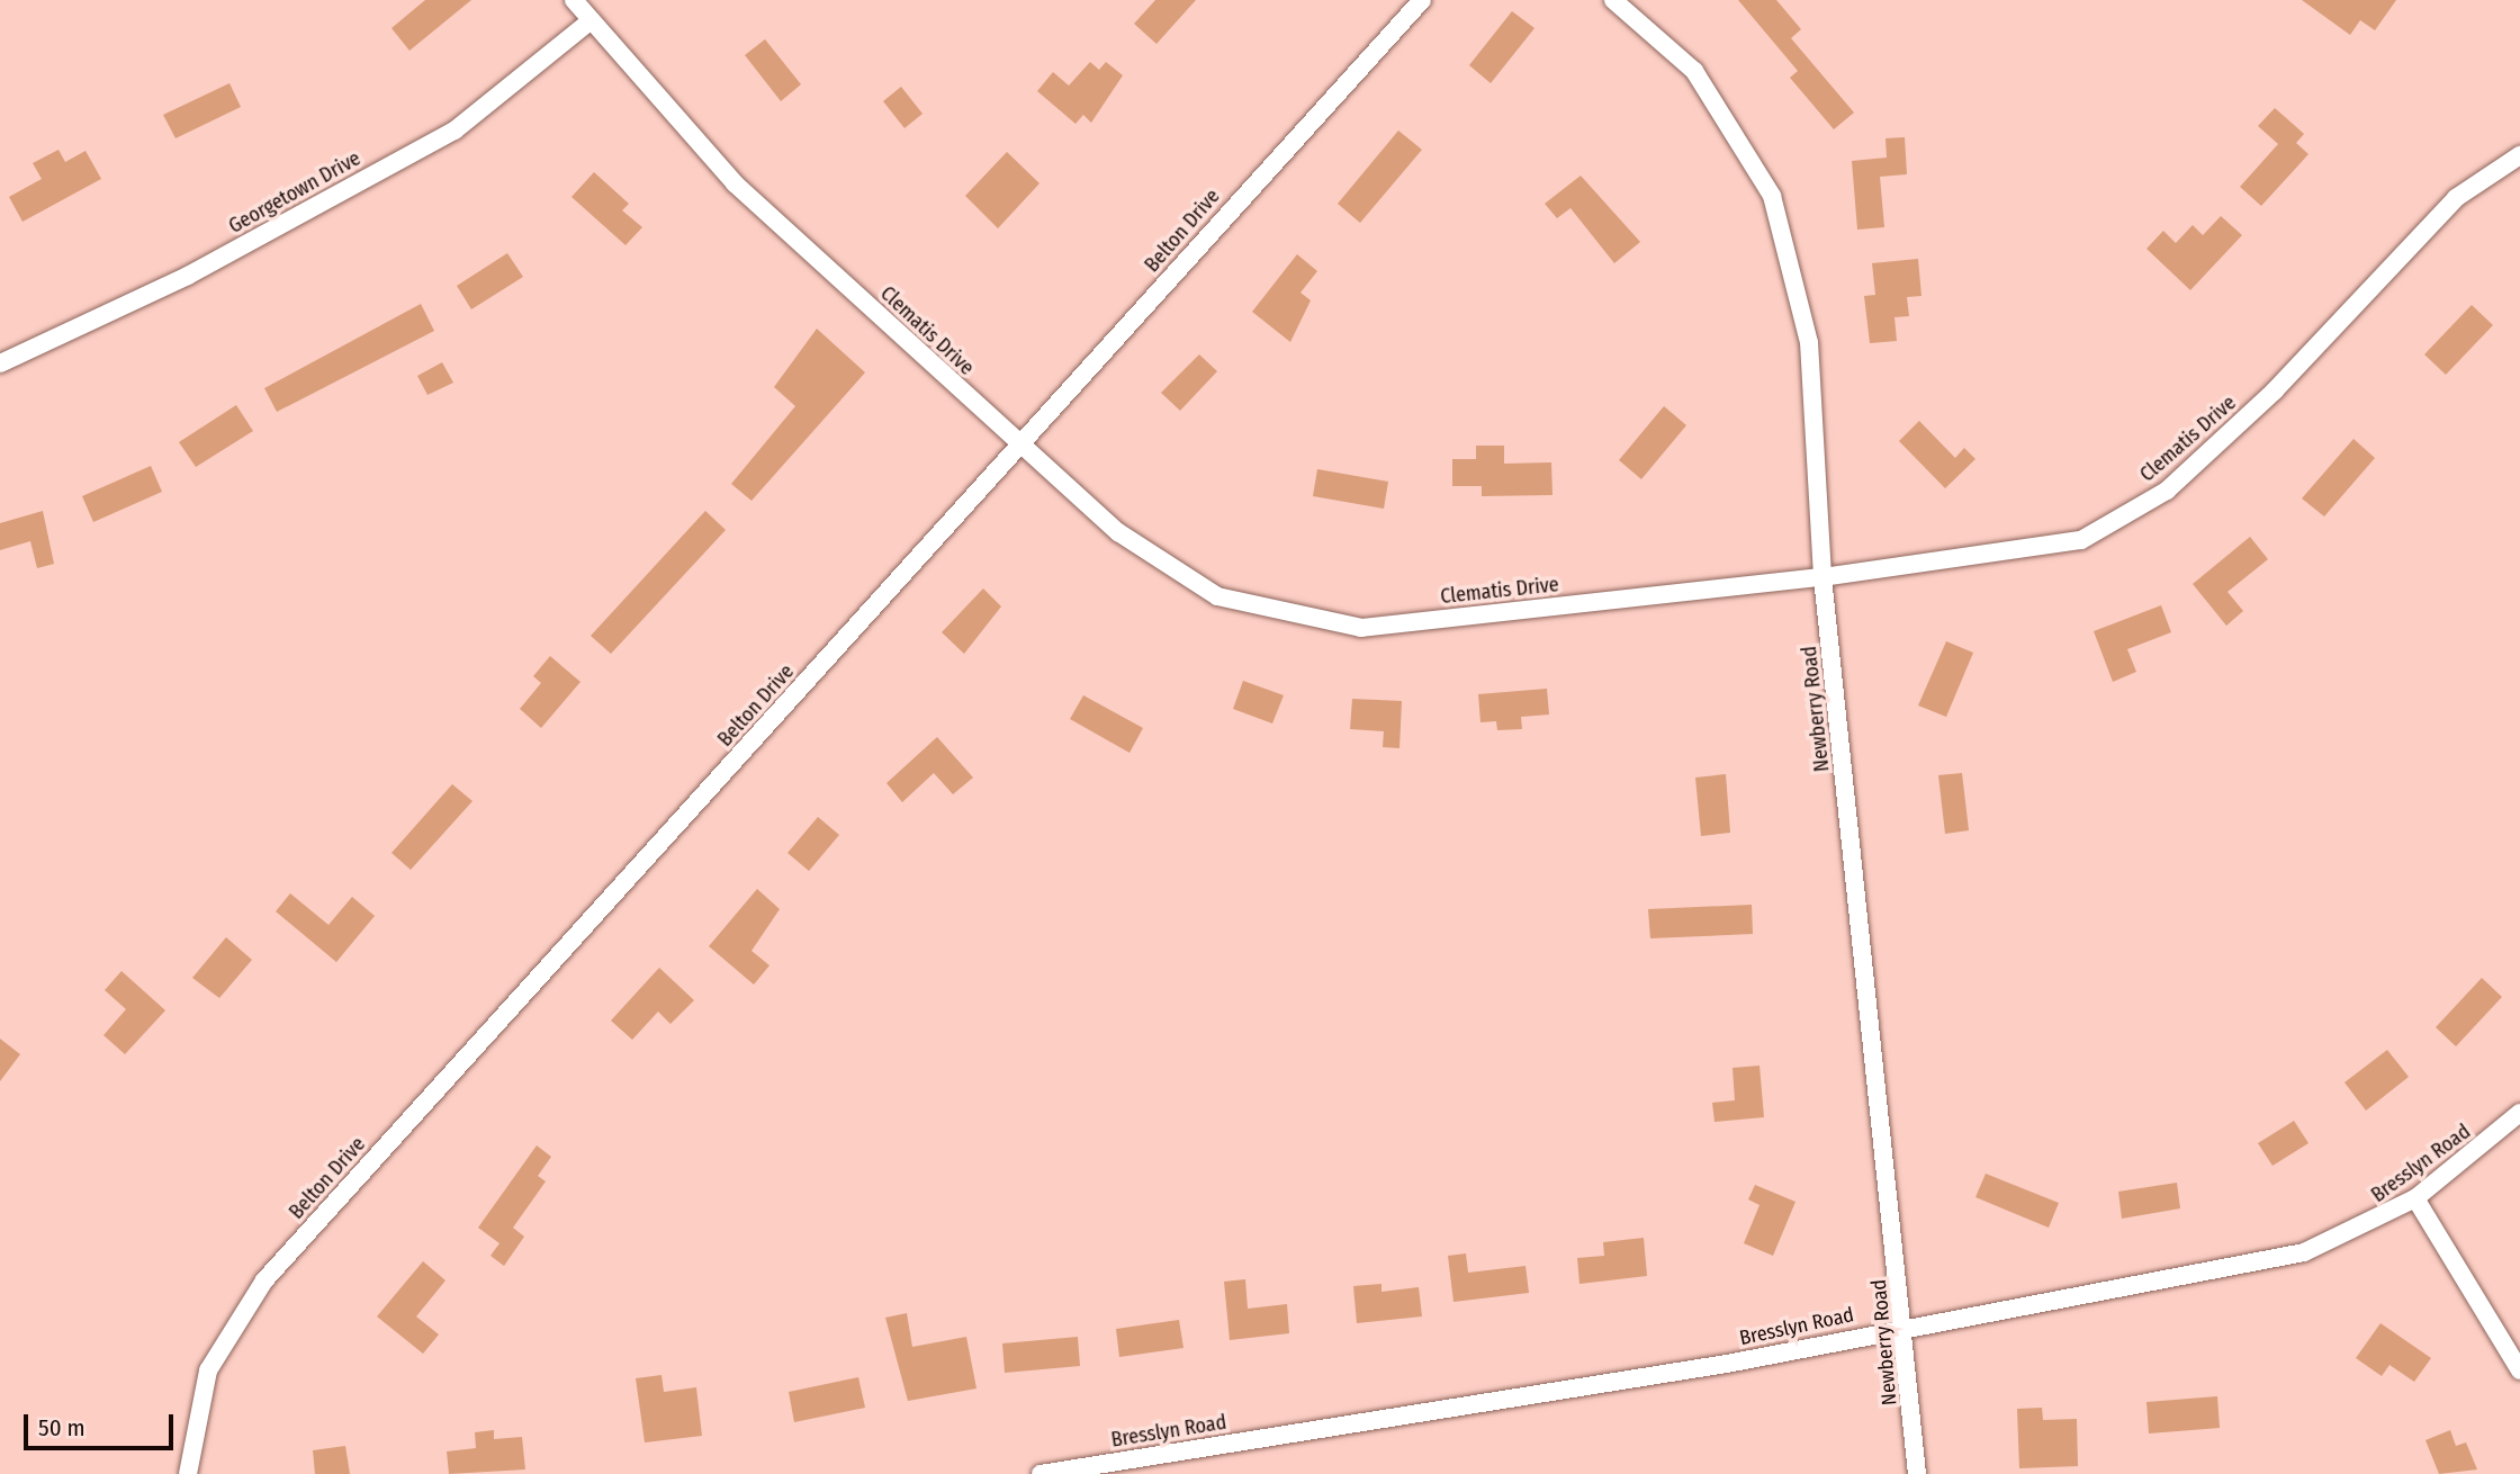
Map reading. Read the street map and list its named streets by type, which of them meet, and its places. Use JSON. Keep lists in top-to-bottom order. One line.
{"streets":{"street":["Georgetown Drive","Belton Drive","Clematis Drive","Newberry Road","Bresslyn Road"]},"crossings":[["Georgetown Drive","Clematis Drive"],["Belton Drive","Clematis Drive"],["Clematis Drive","Newberry Road"],["Newberry Road","Bresslyn Road"]],"scale_bar":"50 m"}
